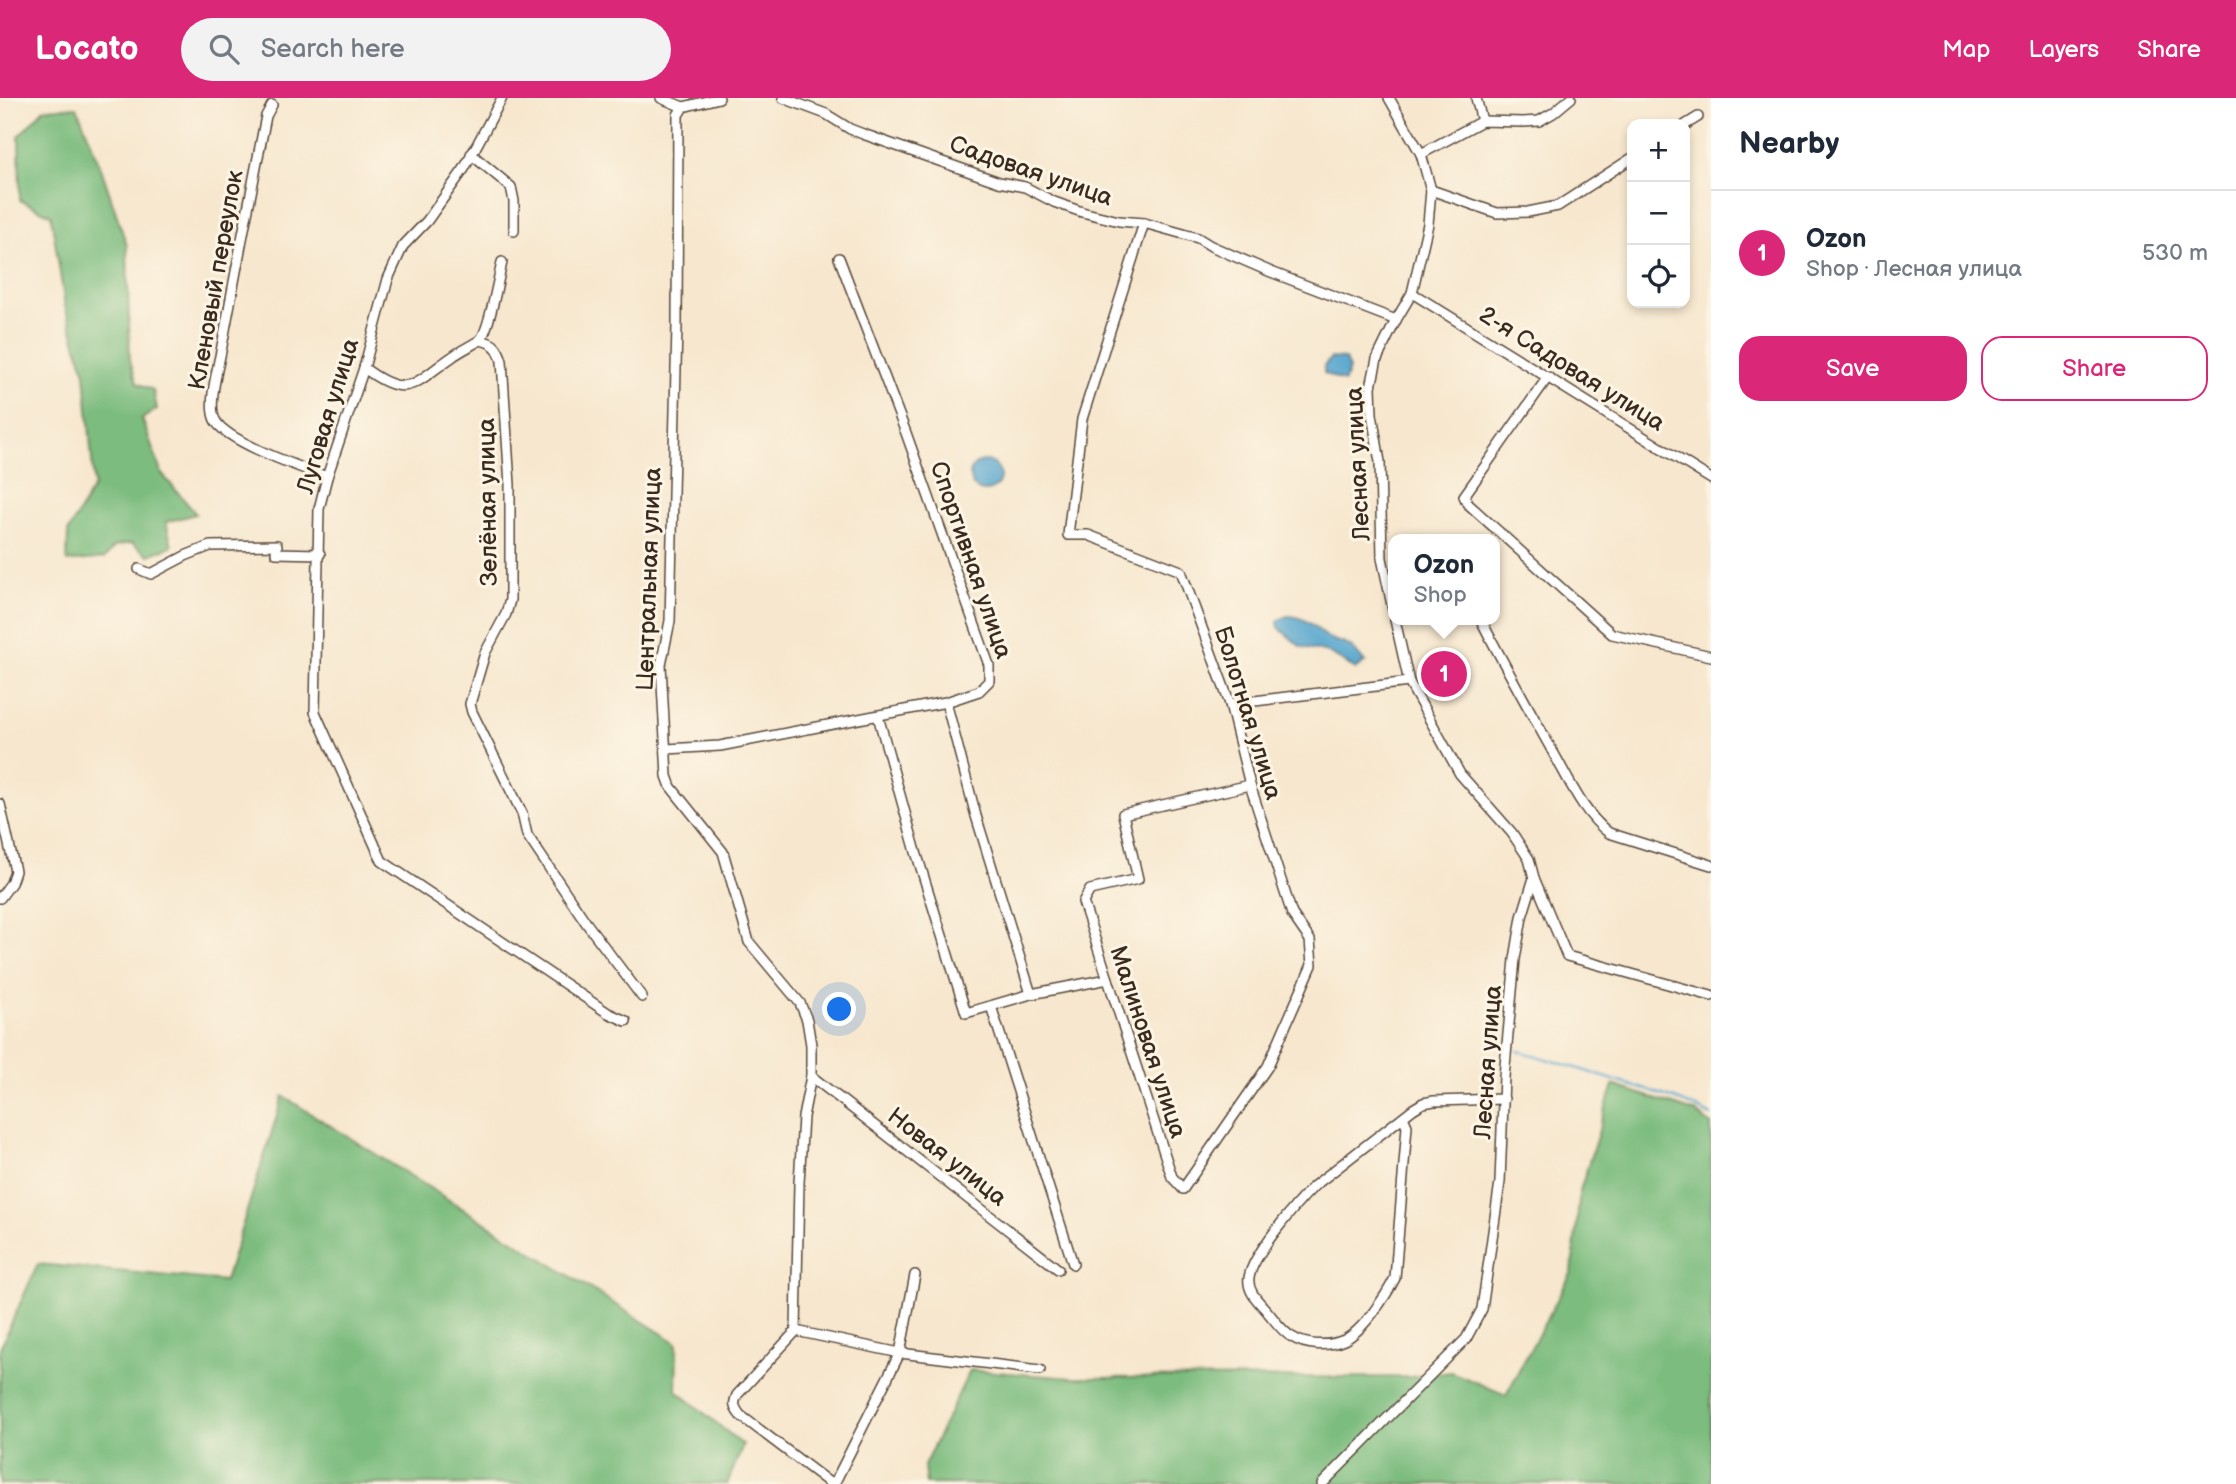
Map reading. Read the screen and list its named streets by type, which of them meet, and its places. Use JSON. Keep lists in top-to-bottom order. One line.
{"streets":{"street":["Садовая улица","Кленовый переулок","2-я Садовая улица","Луговая улица","Лесная улица","Зелёная улица","Спортивная улица","Центральная улица","Болотная улица","Малиновая улица","Новая улица"]},"crossings":[["Садовая улица","Лесная улица"],["Садовая улица","Болотная улица"],["Кленовый переулок","Луговая улица"],["Спортивная улица","Центральная улица"],["Центральная улица","Новая улица"],["Болотная улица","Малиновая улица"]],"page":{"header":"Locato","search":"Search here","nav":["Map","Layers","Share"],"heading":"Nearby","map_buttons":["+","−"],"list":[{"mark":"1","name":"Ozon","note":"Shop · Лесная улица","value":"530 m"}],"buttons":["Save","Share"],"popup":["Ozon","Shop"],"pins":"1"}}
